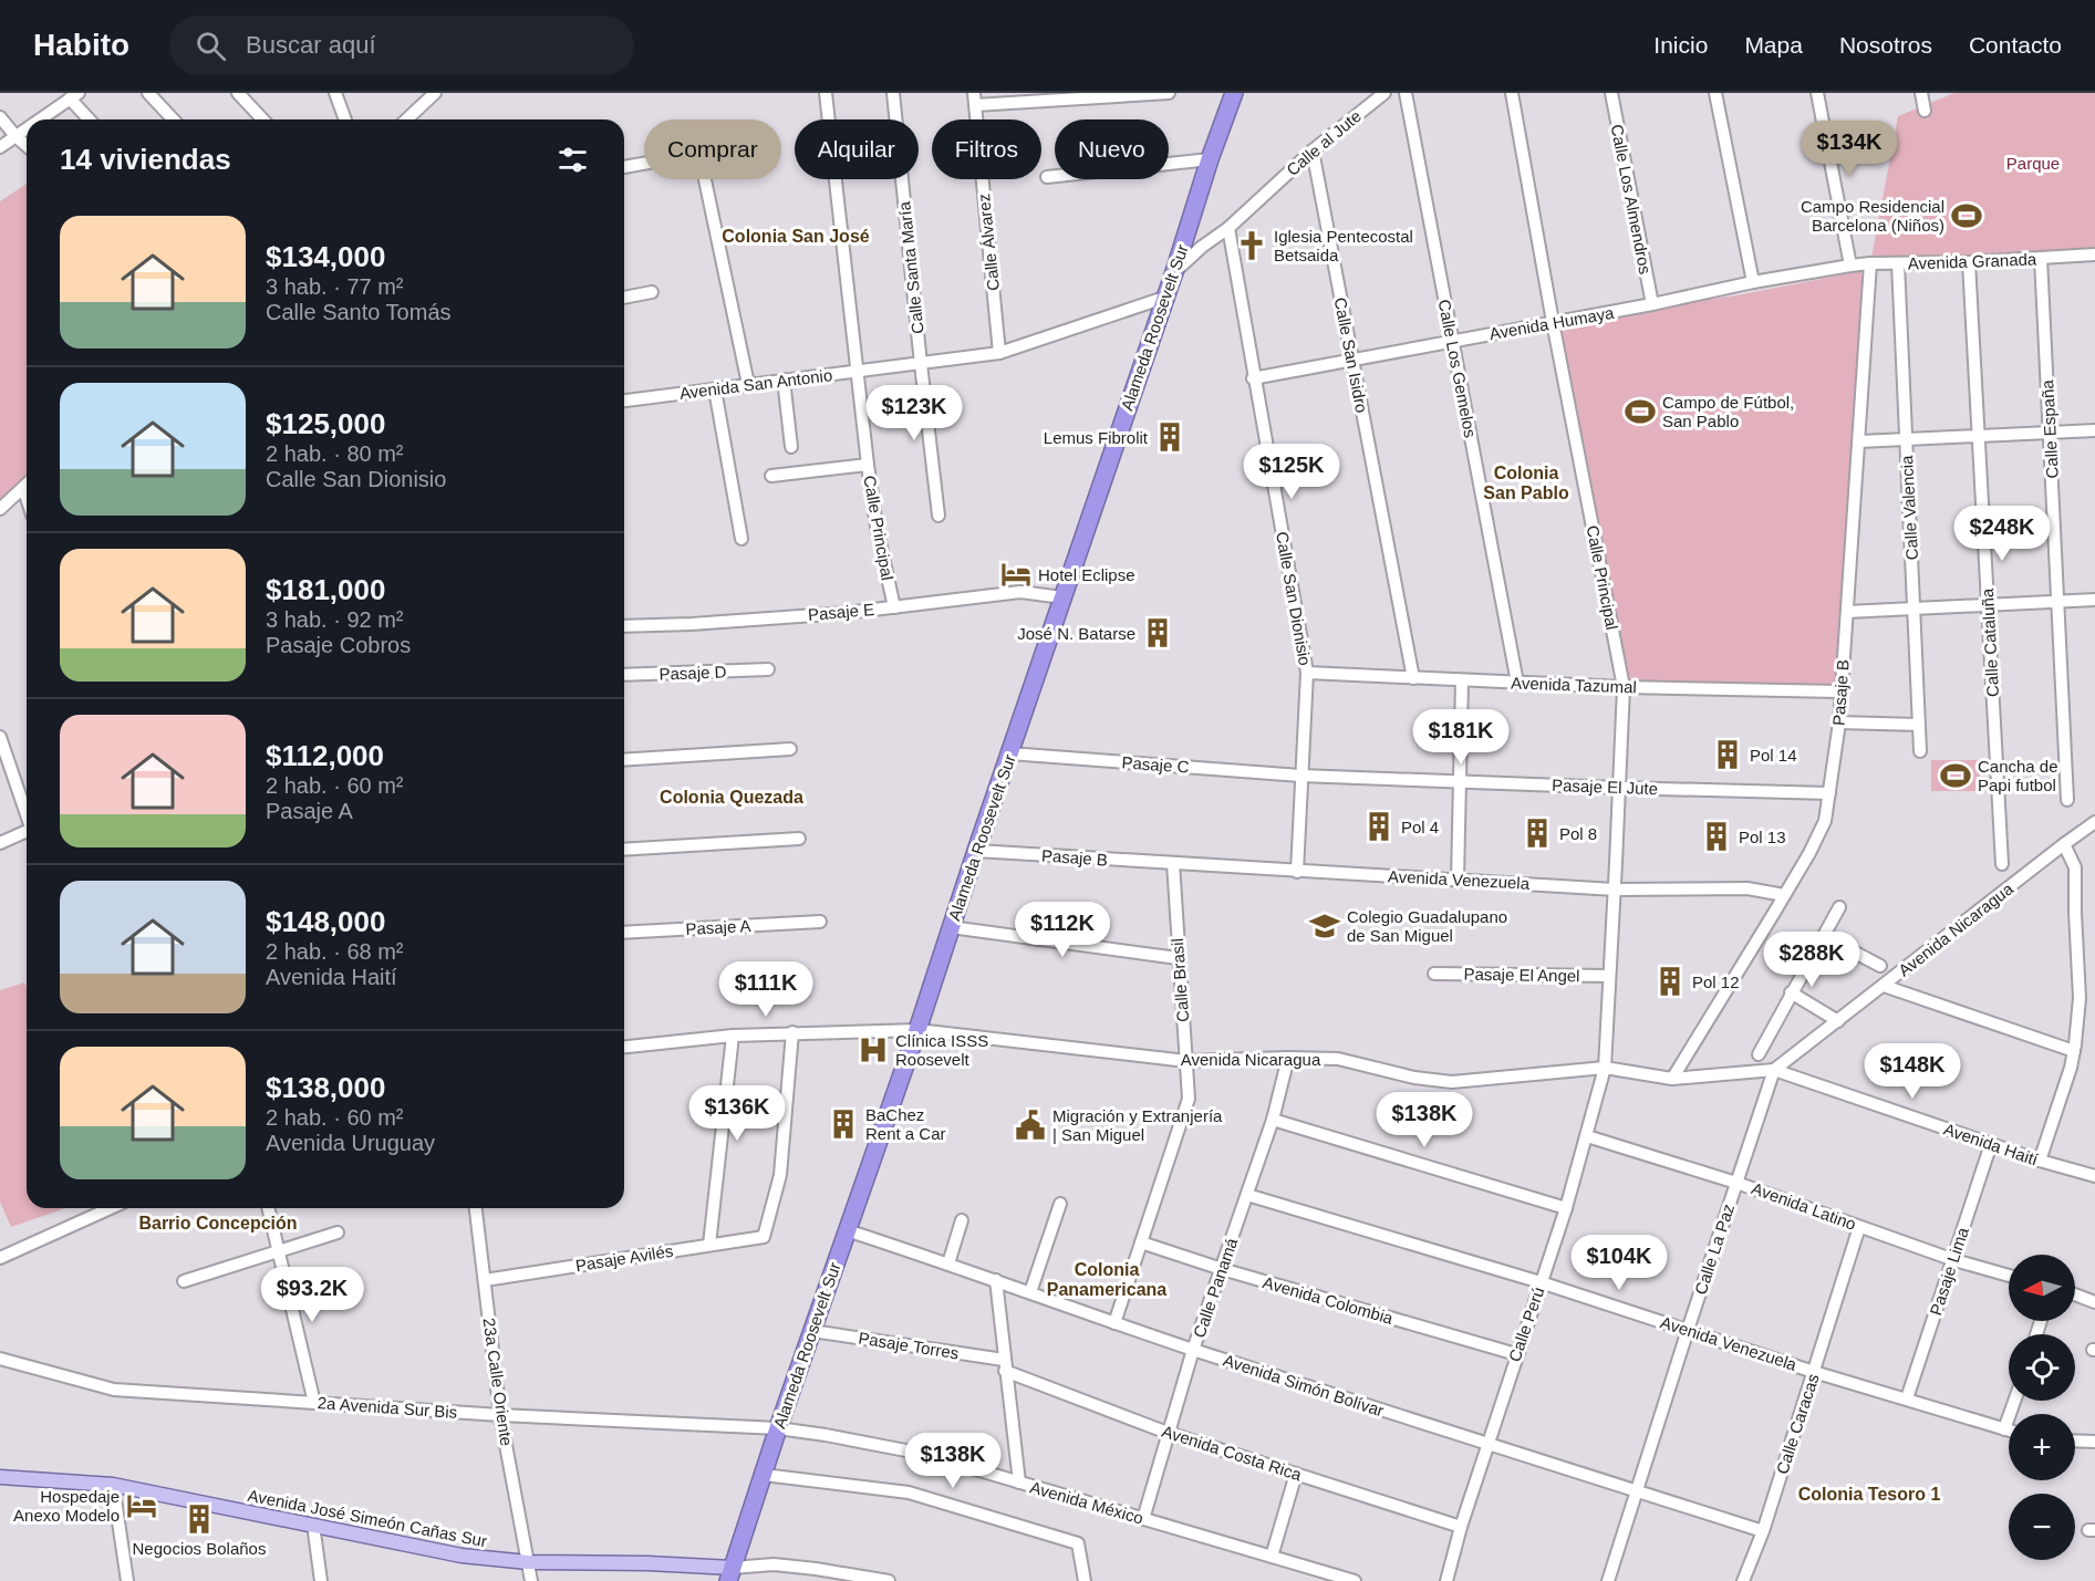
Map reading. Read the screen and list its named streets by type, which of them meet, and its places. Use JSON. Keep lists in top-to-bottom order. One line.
{"streets":{"highway":["Alameda Roosevelt Sur"],"main road":["Avenida José Simeón Cañas Sur"],"street":["Calle al Jute","Calle Los Almendros","Calle Álvarez","Avenida Granada","Calle Santa María","Avenida Humaya","Calle San Isidro","Calle Los Gemelos","Avenida San Antonio","Calle España","Calle Valencia","Calle Principal","Calle San Dionisio","Pasaje E","Calle Cataluña","Pasaje D","Avenida Tazumal","Pasaje B","Pasaje C","Pasaje El Jute","Avenida Venezuela","Pasaje A","Avenida Nicaragua","Pasaje El Angel","Calle Brasil","Avenida Haití","Avenida Latino","Calle La Paz","Pasaje Avilés","Pasaje Lima","Calle Panamá","Avenida Colombia","Calle Perú","Pasaje Torres","23a Calle Oriente","Avenida Simón Bolívar","2a Avenida Sur Bis","Calle Caracas","Avenida Costa Rica","Avenida México"]},"crossings":[["Calle al Jute","Alameda Roosevelt Sur"],["Calle al Jute","Calle San Isidro"],["Calle al Jute","Calle San Dionisio"],["Calle Los Almendros","Avenida Humaya"],["Calle Álvarez","Avenida San Antonio"],["Avenida Granada","Avenida Humaya"],["Avenida Granada","Calle España"],["Avenida Granada","Calle Valencia"],["Avenida Granada","Calle Cataluña"],["Avenida Granada","Pasaje B"],["Calle Santa María","Avenida San Antonio"],["Avenida Humaya","Calle San Isidro"],["Avenida Humaya","Calle Los Gemelos"],["Avenida Humaya","Calle Principal"],["Avenida Humaya","Calle San Dionisio"],["Alameda Roosevelt Sur","Avenida San Antonio"],["Alameda Roosevelt Sur","Pasaje E"],["Alameda Roosevelt Sur","Pasaje B"],["Alameda Roosevelt Sur","Pasaje C"],["Alameda Roosevelt Sur","Avenida Nicaragua"],["Alameda Roosevelt Sur","Pasaje Torres"],["Alameda Roosevelt Sur","Avenida Simón Bolívar"],["Alameda Roosevelt Sur","2a Avenida Sur Bis"],["Alameda Roosevelt Sur","Avenida México"],["Alameda Roosevelt Sur","Avenida José Simeón Cañas Sur"],["Calle San Isidro","Avenida Tazumal"],["Calle Los Gemelos","Avenida Tazumal"],["Avenida San Antonio","Calle Principal"],["Calle Principal","Pasaje E"],["Calle Principal","Avenida Tazumal"],["Calle Principal","Pasaje El Jute"],["Calle Principal","Avenida Venezuela"],["Calle Principal","Avenida Nicaragua"],["Calle Principal","Pasaje El Angel"],["Calle Principal","Calle Perú"],["Calle San Dionisio","Avenida Tazumal"],["Calle San Dionisio","Pasaje C"],["Calle San Dionisio","Pasaje El Jute"],["Calle San Dionisio","Avenida Venezuela"],["Avenida Tazumal","Pasaje B"],["Pasaje B","Pasaje El Jute"],["Pasaje B","Avenida Venezuela"],["Pasaje B","Avenida Nicaragua"],["Pasaje B","Calle Brasil"],["Pasaje C","Pasaje El Jute"],["Avenida Venezuela","Calle Brasil"],["Avenida Venezuela","Calle La Paz"],["Avenida Venezuela","Pasaje Lima"],["Avenida Venezuela","Calle Panamá"],["Avenida Venezuela","Calle Perú"],["Avenida Venezuela","Calle Caracas"],["Avenida Nicaragua","Calle Brasil"],["Avenida Nicaragua","Avenida Haití"],["Avenida Nicaragua","Calle La Paz"],["Avenida Nicaragua","Pasaje Avilés"],["Avenida Nicaragua","Calle Panamá"],["Avenida Nicaragua","Calle Perú"],["Calle Brasil","Avenida Colombia"],["Calle Brasil","Avenida Simón Bolívar"],["Avenida Haití","Calle La Paz"],["Avenida Haití","Pasaje Lima"],["Avenida Latino","Calle La Paz"],["Avenida Latino","Pasaje Lima"],["Avenida Latino","Calle Perú"],["Avenida Latino","Calle Caracas"],["Calle La Paz","Avenida Simón Bolívar"],["Pasaje Avilés","23a Calle Oriente"],["Calle Panamá","Avenida Colombia"],["Calle Panamá","Avenida Simón Bolívar"],["Calle Panamá","Avenida Costa Rica"],["Calle Panamá","Avenida México"],["Avenida Colombia","Calle Perú"],["Calle Perú","Avenida Simón Bolívar"],["Calle Perú","Avenida Costa Rica"],["Pasaje Torres","Avenida Costa Rica"],["23a Calle Oriente","2a Avenida Sur Bis"],["23a Calle Oriente","Avenida José Simeón Cañas Sur"],["Avenida Simón Bolívar","Calle Caracas"],["2a Avenida Sur Bis","Avenida México"]],"districts":["Colonia San José","Colonia San Pablo","Colonia Quezada","Barrio Concepción","Colonia Panamericana","Colonia Tesoro 1"],"parks":["Parque"],"places":{"sports":["Campo Residencial Barcelona (Niños)","Campo de Fútbol, San Pablo","Cancha de Papi futbol"],"church":["Iglesia Pentecostal Betsaida"],"building":["Lemus Fibrolit","José N. Batarse","Pol 14","Pol 4","Pol 8","Pol 13","Pol 12","BaChez Rent a Car","Negocios Bolaños"],"hotel":["Hotel Eclipse","Hospedaje Anexo Modelo"],"school or university":["Colegio Guadalupano de San Miguel"],"hospital":["Clínica ISSS Roosevelt"],"public building":["Migración y Extranjería | San Miguel"]},"north":"left","page":{"header":"Habito","search":"Buscar aquí","nav":["Inicio","Mapa","Nosotros","Contacto"],"chip":["Comprar","Alquilar","Filtros","Nuevo"],"heading":"14 viviendas","price":["$134K","$123K","$125K","$248K","$181K","$112K","$288K","$111K","$148K","$136K","$138K","$104K","$93.2K","$138K"],"list":[{"name":"$134,000","note":"3 hab. · 77 m² · Calle Santo Tomás"},{"name":"$125,000","note":"2 hab. · 80 m² · Calle San Dionisio"},{"name":"$181,000","note":"3 hab. · 92 m² · Pasaje Cobros"},{"name":"$112,000","note":"2 hab. · 60 m² · Pasaje A"},{"name":"$148,000","note":"2 hab. · 68 m² · Avenida Haití"},{"name":"$138,000","note":"2 hab. · 60 m² · Avenida Uruguay"}],"map_buttons":["+","−"]}}
